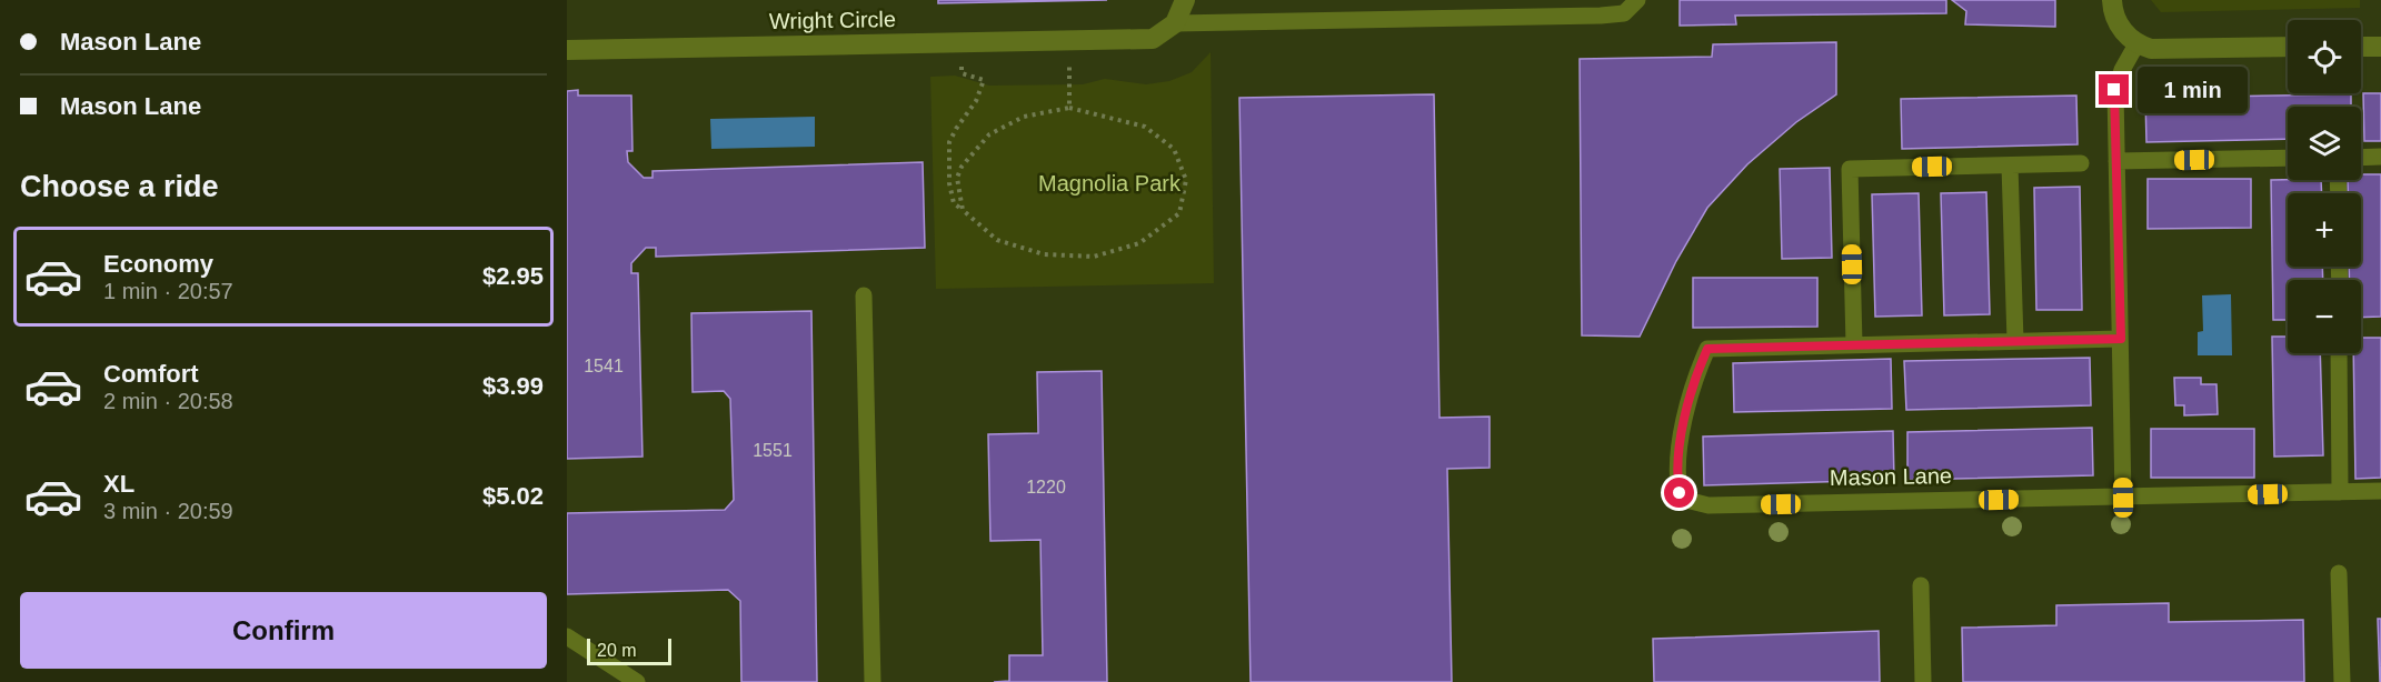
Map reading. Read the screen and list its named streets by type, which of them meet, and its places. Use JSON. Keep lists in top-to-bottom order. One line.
{"streets":{"street":["Wright Circle"],"lane":["Mason Lane"]},"parks":["Magnolia Park"],"house_numbers":["1541","1551","1220"],"scale_bar":"20 m","page":{"banner":["Mason Lane","Mason Lane"],"map_buttons":["+","−"],"bubble":"1 min","heading":"Choose a ride","list":[{"name":"Economy","note":"1 min · 20:57","value":"$2.95"},{"name":"Comfort","note":"2 min · 20:58","value":"$3.99"},{"name":"XL","note":"3 min · 20:59","value":"$5.02"}],"buttons":"Confirm","scale":"20 m"}}
